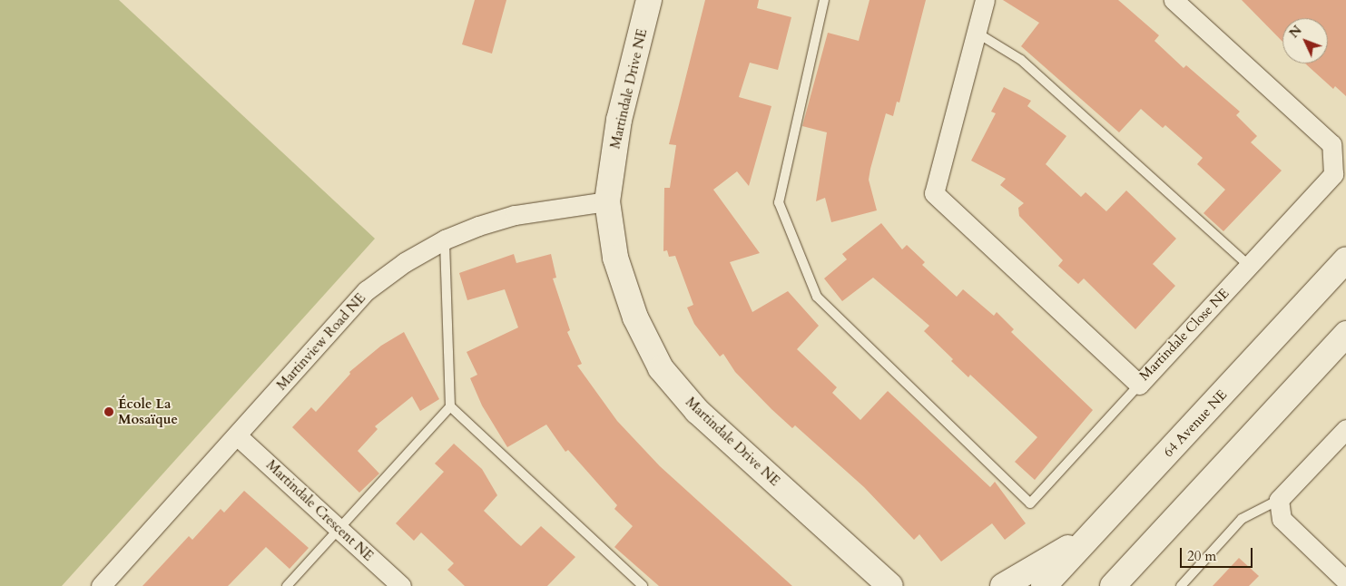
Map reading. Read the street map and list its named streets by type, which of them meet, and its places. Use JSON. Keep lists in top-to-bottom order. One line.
{"streets":{"main road":["Martindale Drive NE","64 Avenue NE"],"street":["Martindale Close NE","Martinview Road NE","Martindale Crescent NE"]},"crossings":[["Martindale Drive NE","Martinview Road NE"],["Martinview Road NE","Martindale Crescent NE"]],"places":["École La Mosaïque"],"scale_bar":"20 m","north":"top left"}
